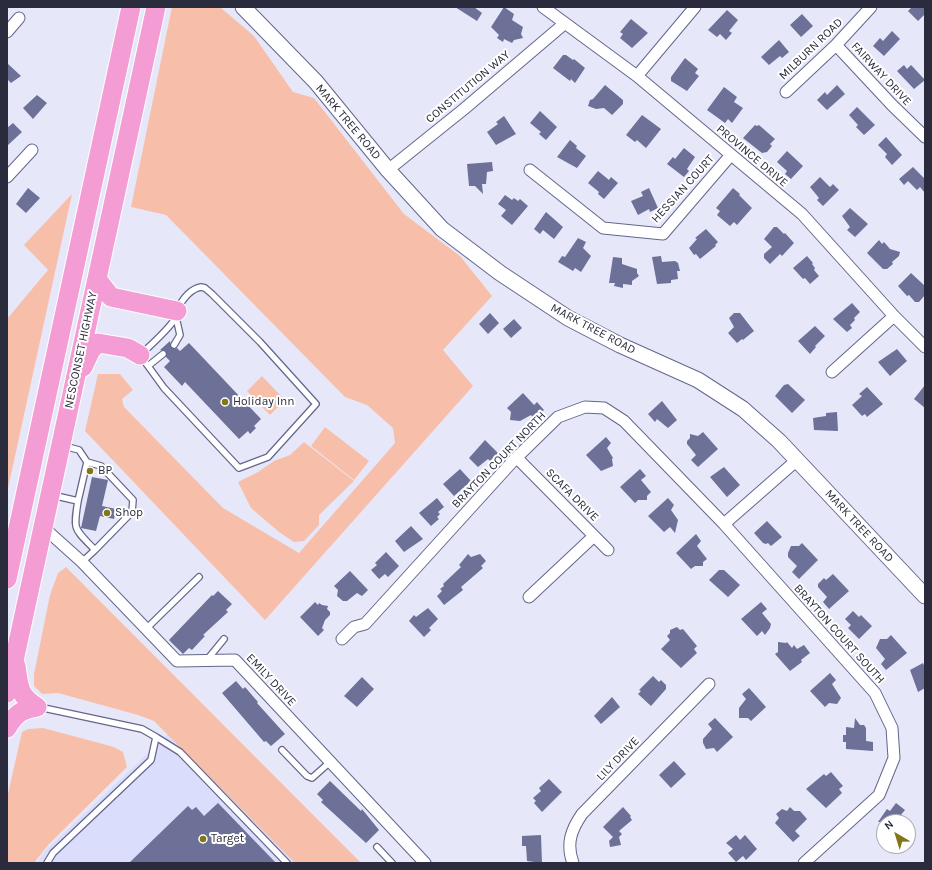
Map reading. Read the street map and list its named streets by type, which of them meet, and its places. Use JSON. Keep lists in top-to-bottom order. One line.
{"streets":{"highway":["NESCONSET HIGHWAY"],"main road":["MARK TREE ROAD"],"street":["MILBURN ROAD","FAIRWAY DRIVE","CONSTITUTION WAY","PROVINCE DRIVE","HESSIAN COURT","BRAYTON COURT NORTH","SCAFA DRIVE","BRAYTON COURT SOUTH","EMILY DRIVE","LILY DRIVE"]},"crossings":[["MILBURN ROAD","FAIRWAY DRIVE"],["CONSTITUTION WAY","MARK TREE ROAD"],["CONSTITUTION WAY","PROVINCE DRIVE"],["PROVINCE DRIVE","HESSIAN COURT"],["NESCONSET HIGHWAY","EMILY DRIVE"],["BRAYTON COURT NORTH","SCAFA DRIVE"],["BRAYTON COURT NORTH","BRAYTON COURT SOUTH"]],"places":["Holiday Inn","BP","Shop","Target"],"north":"top left"}
